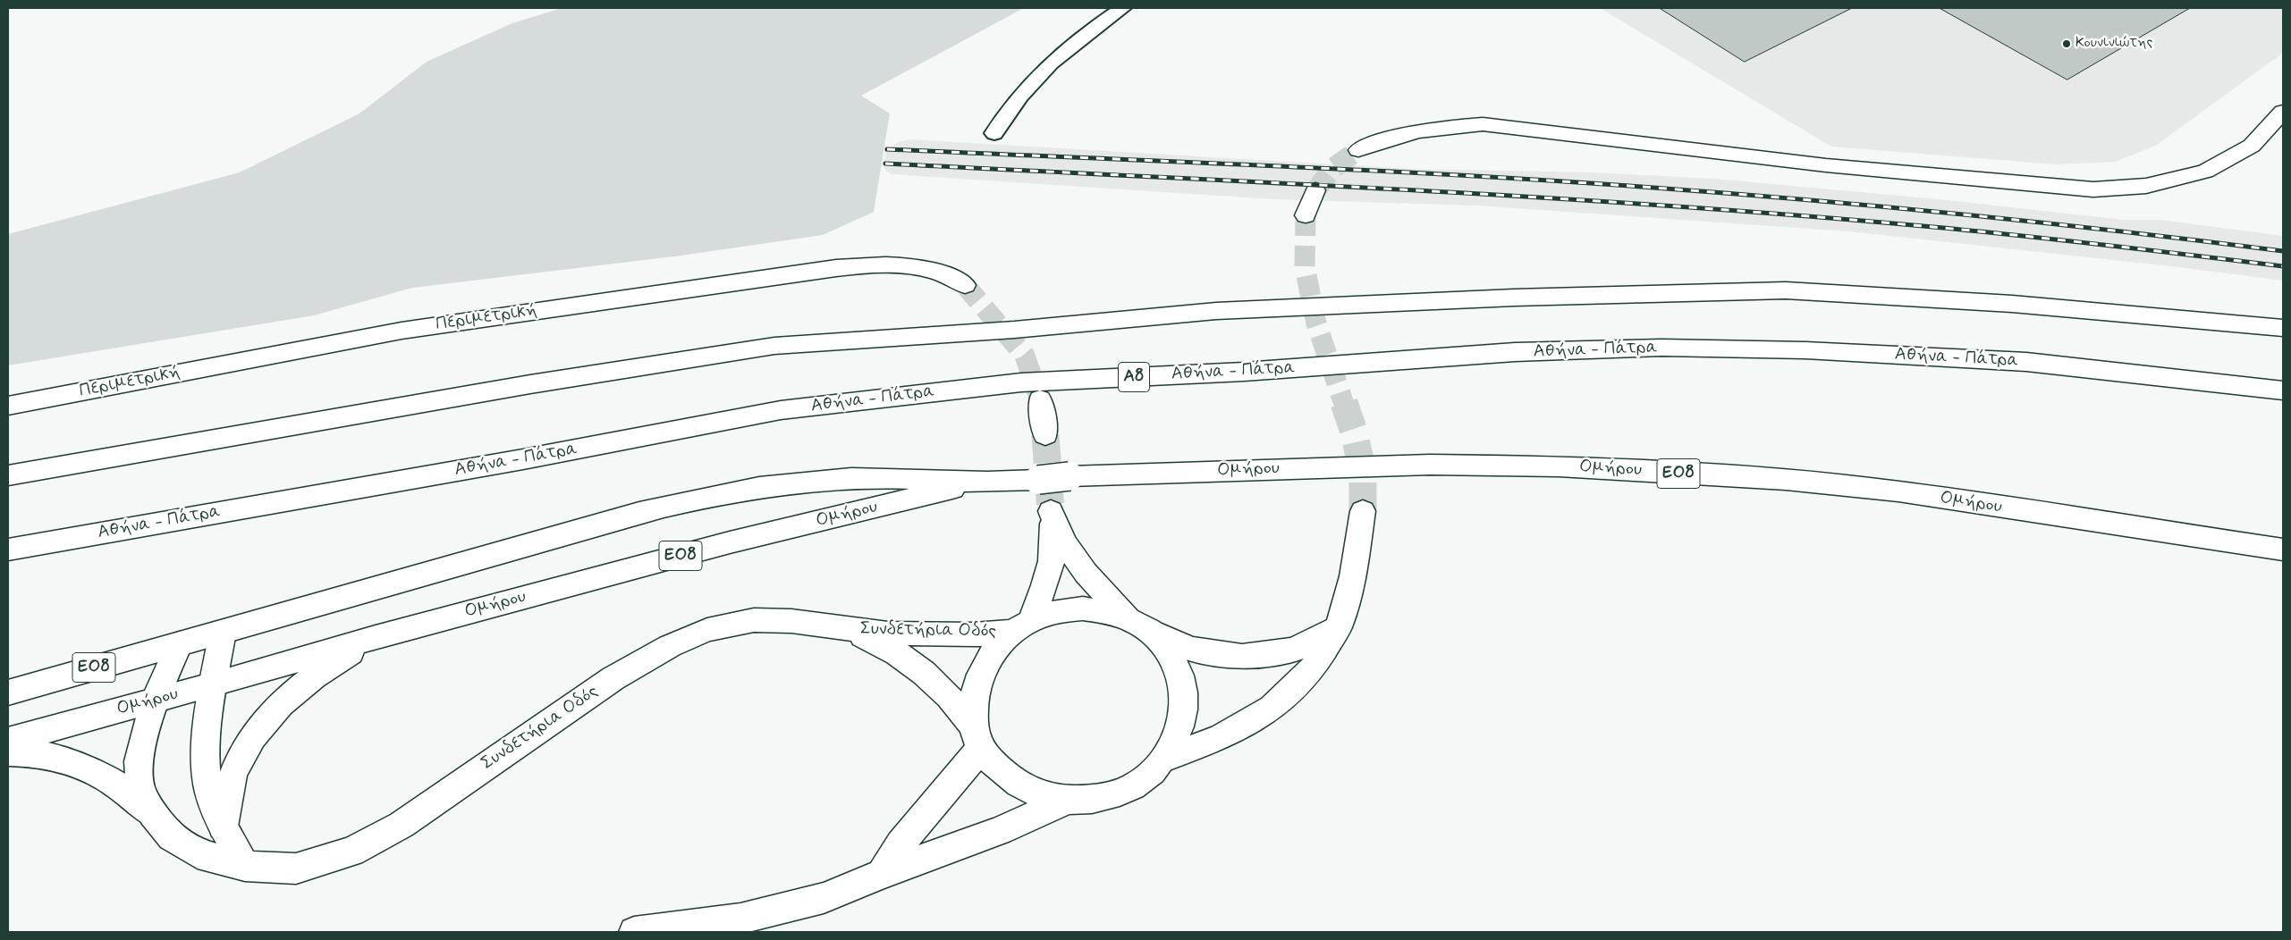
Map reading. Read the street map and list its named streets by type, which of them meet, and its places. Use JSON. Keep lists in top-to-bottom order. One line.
{"streets":{"main road":["Περιμετρική","Αθήνα - Πάτρα","Α8","Ομήρου","ΕΟ8","Συνδετήρια Οδός"]},"crossings":[["Ομήρου","Συνδετήρια Οδός"]],"places":["Κουνινιώτης"]}
